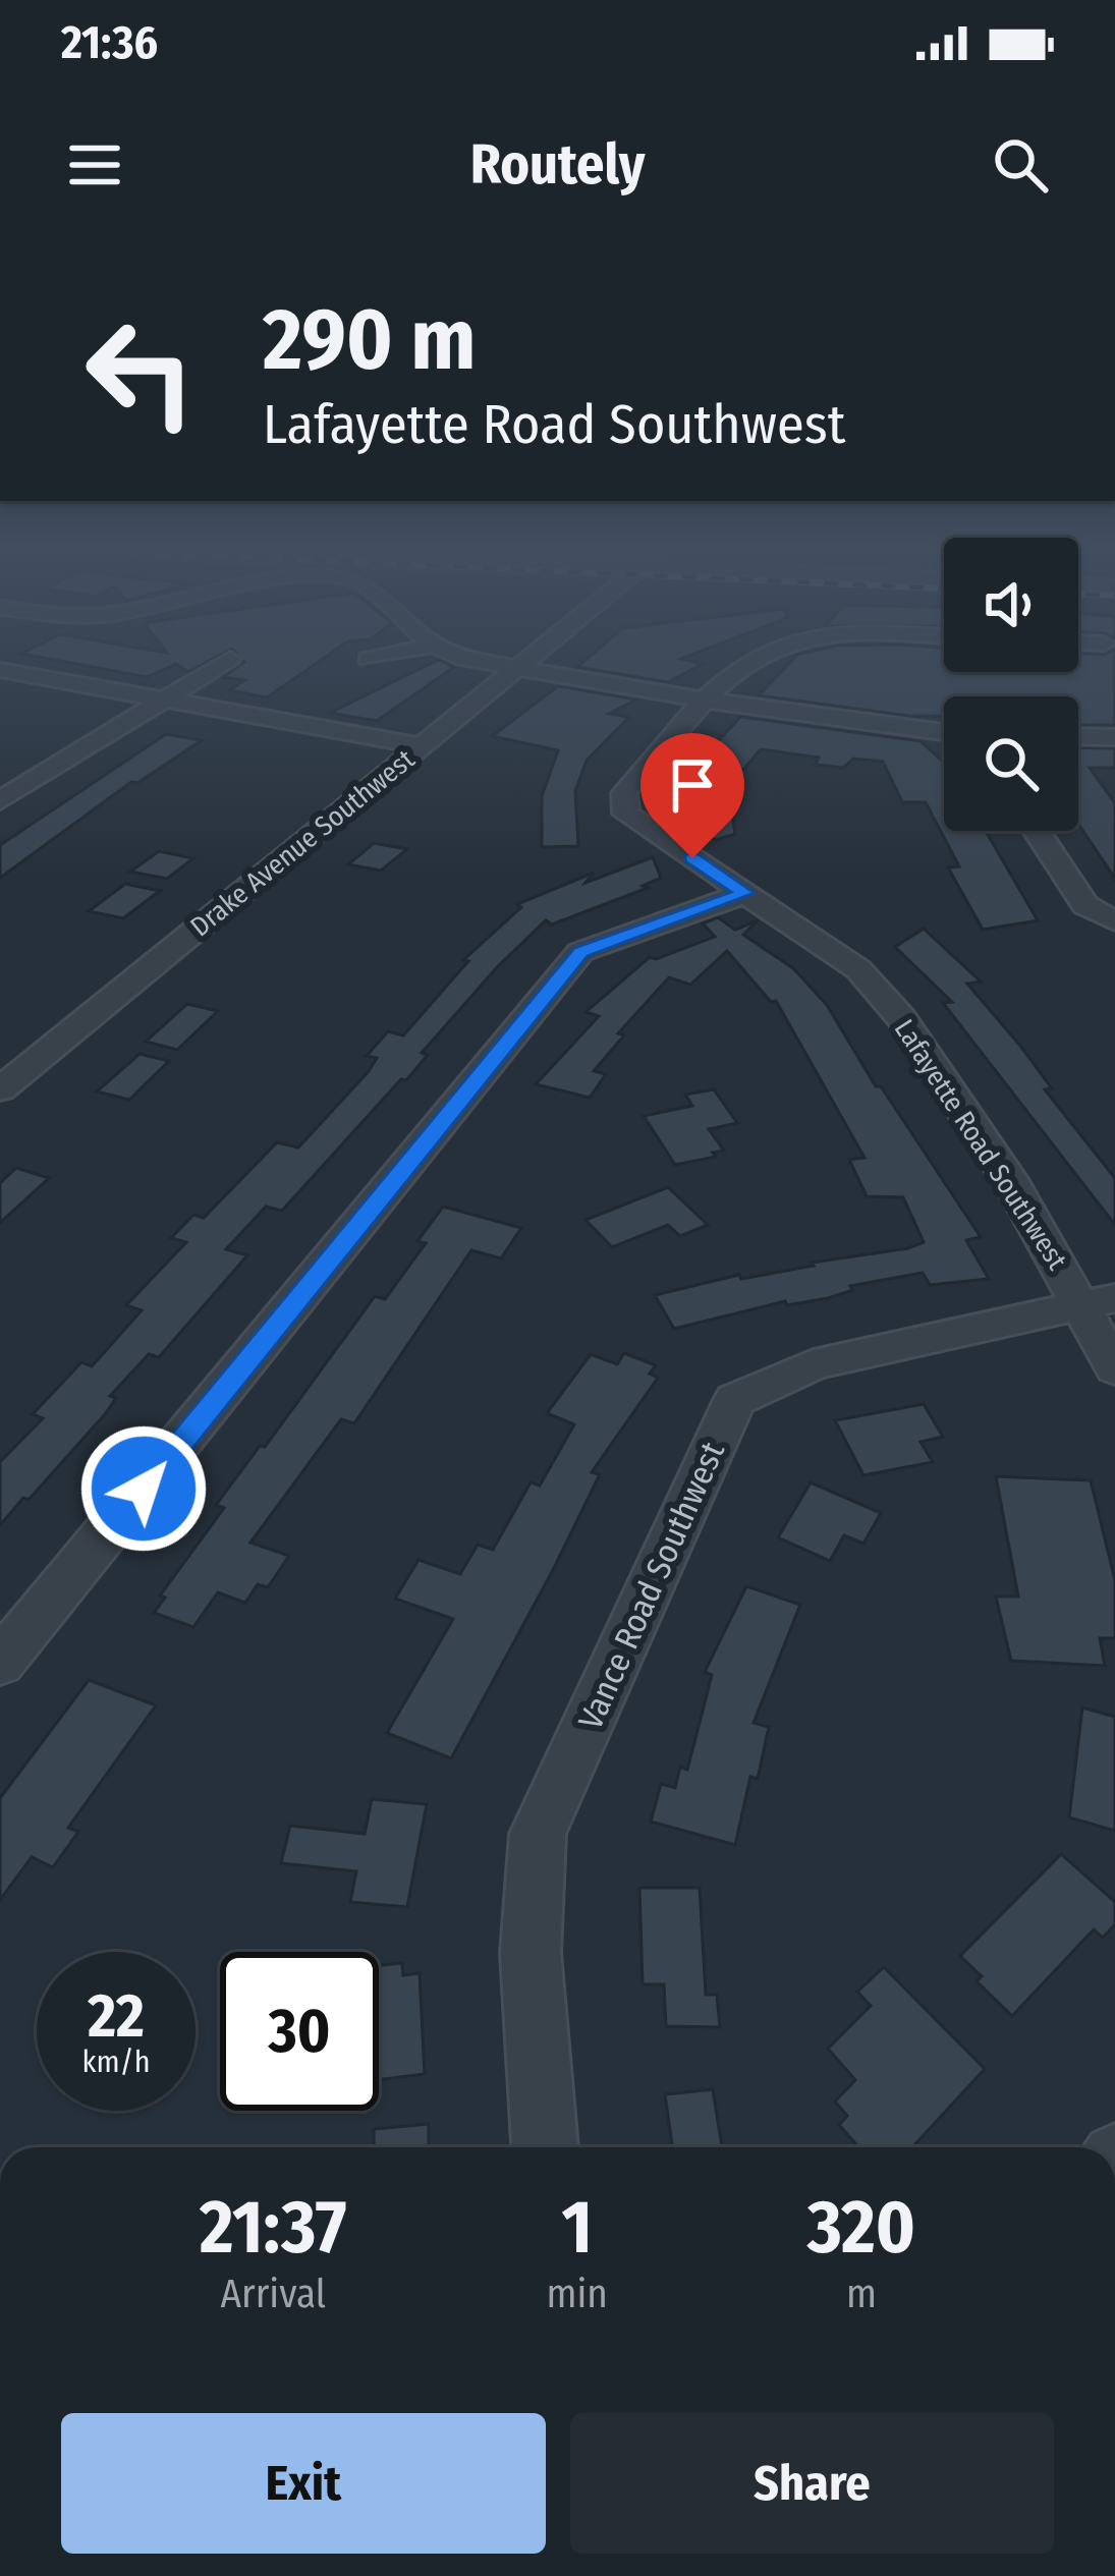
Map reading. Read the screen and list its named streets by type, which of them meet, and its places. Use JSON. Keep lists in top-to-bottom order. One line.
{"streets":{"street":["Drake Avenue Southwest","Lafayette Road Southwest","Vance Road Southwest"]},"crossings":[["Lafayette Road Southwest","Vance Road Southwest"]],"page":{"status":"21:36","header":"Routely","turn":["290 m","Lafayette Road Southwest"],"speed":"22 km/h","limit":"30","eta":["21:37","Arrival","1","min","320","m"],"buttons":["Exit","Share"]}}
